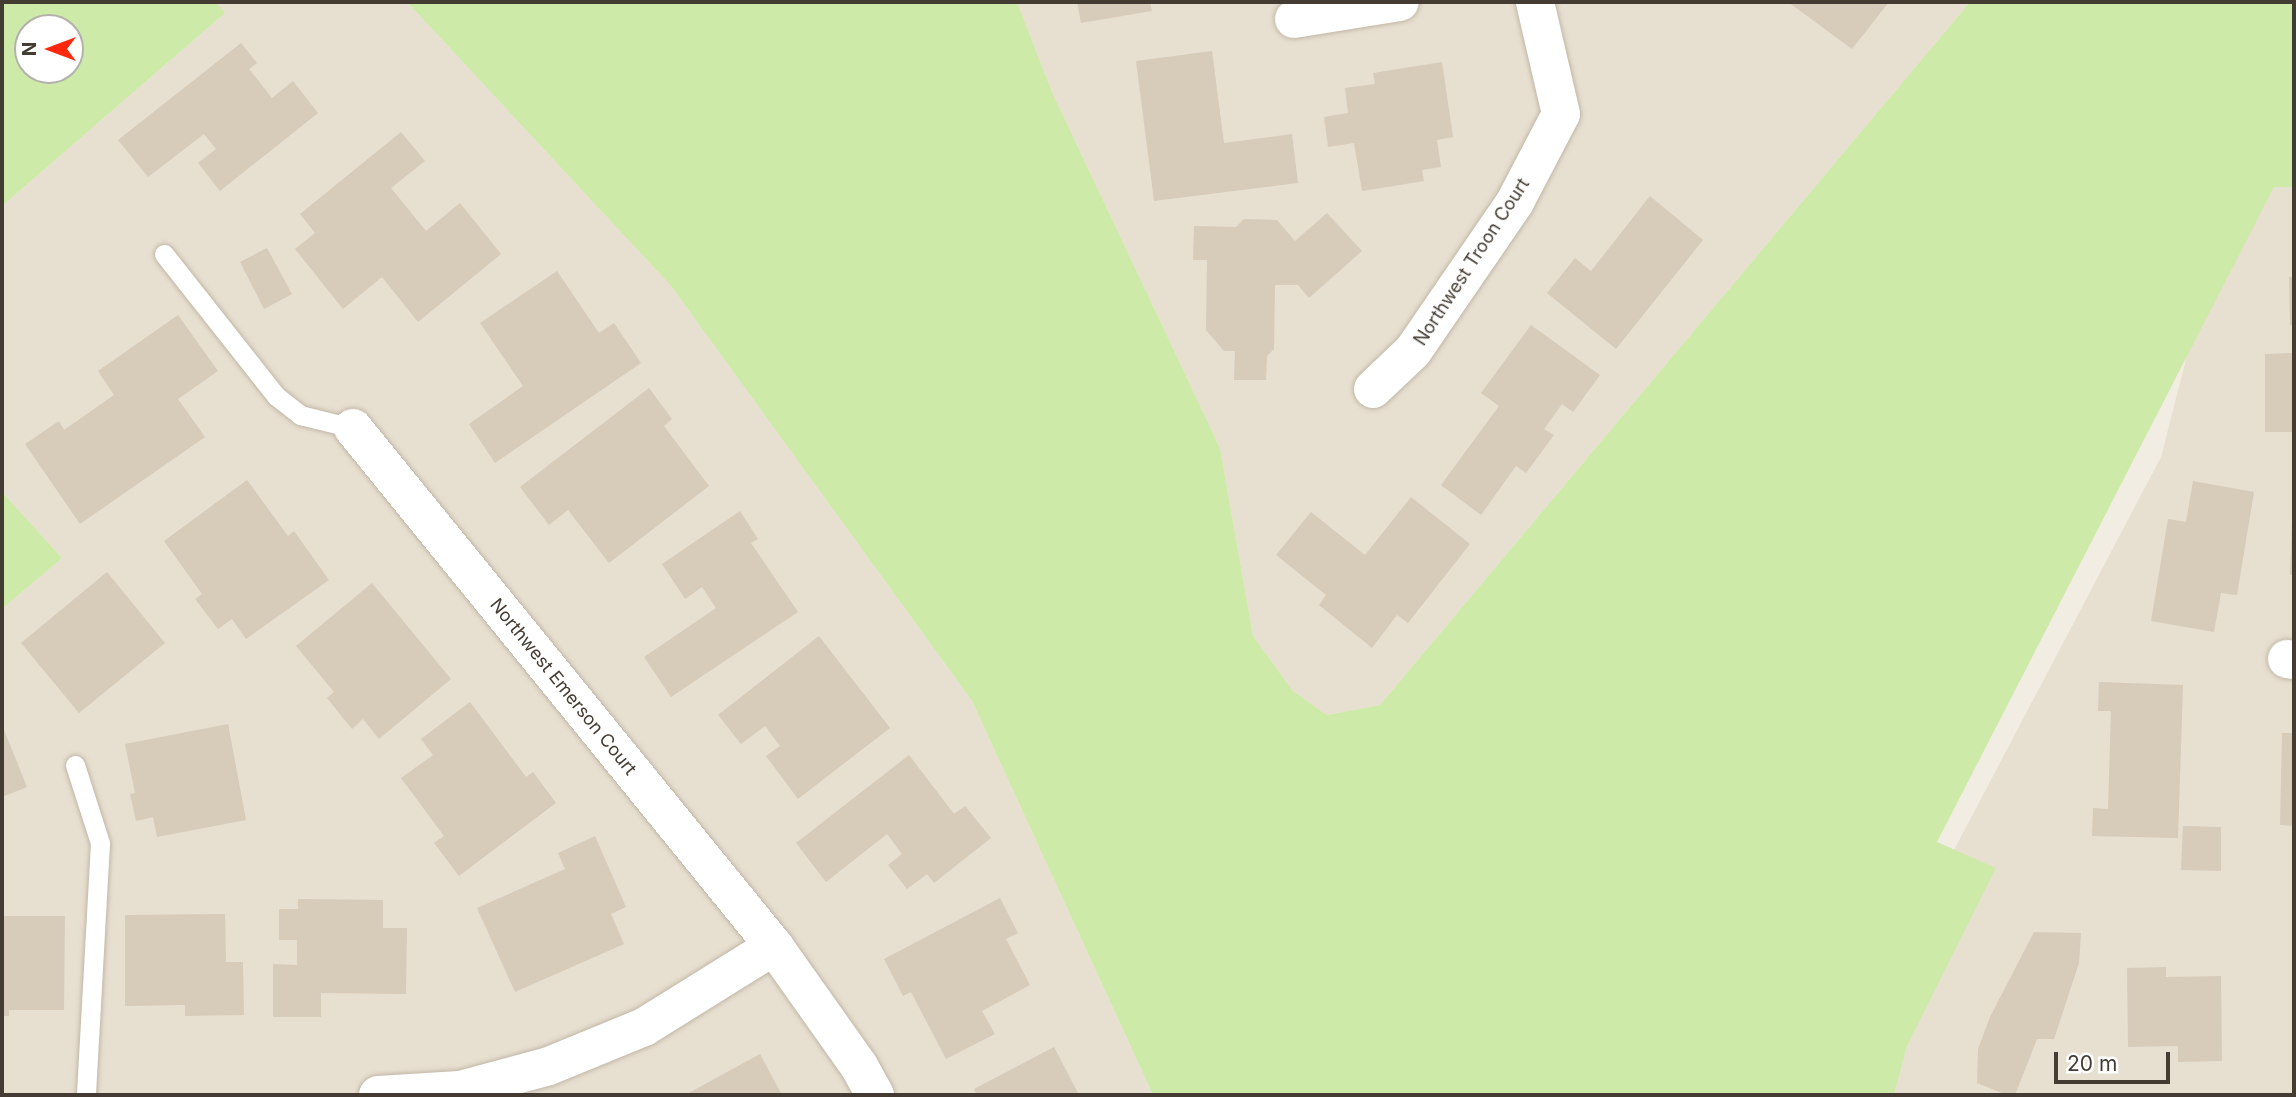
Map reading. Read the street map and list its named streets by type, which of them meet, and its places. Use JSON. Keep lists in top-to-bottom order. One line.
{"streets":{"street":["Northwest Troon Court","Northwest Emerson Court"]},"scale_bar":"20 m","north":"left"}
